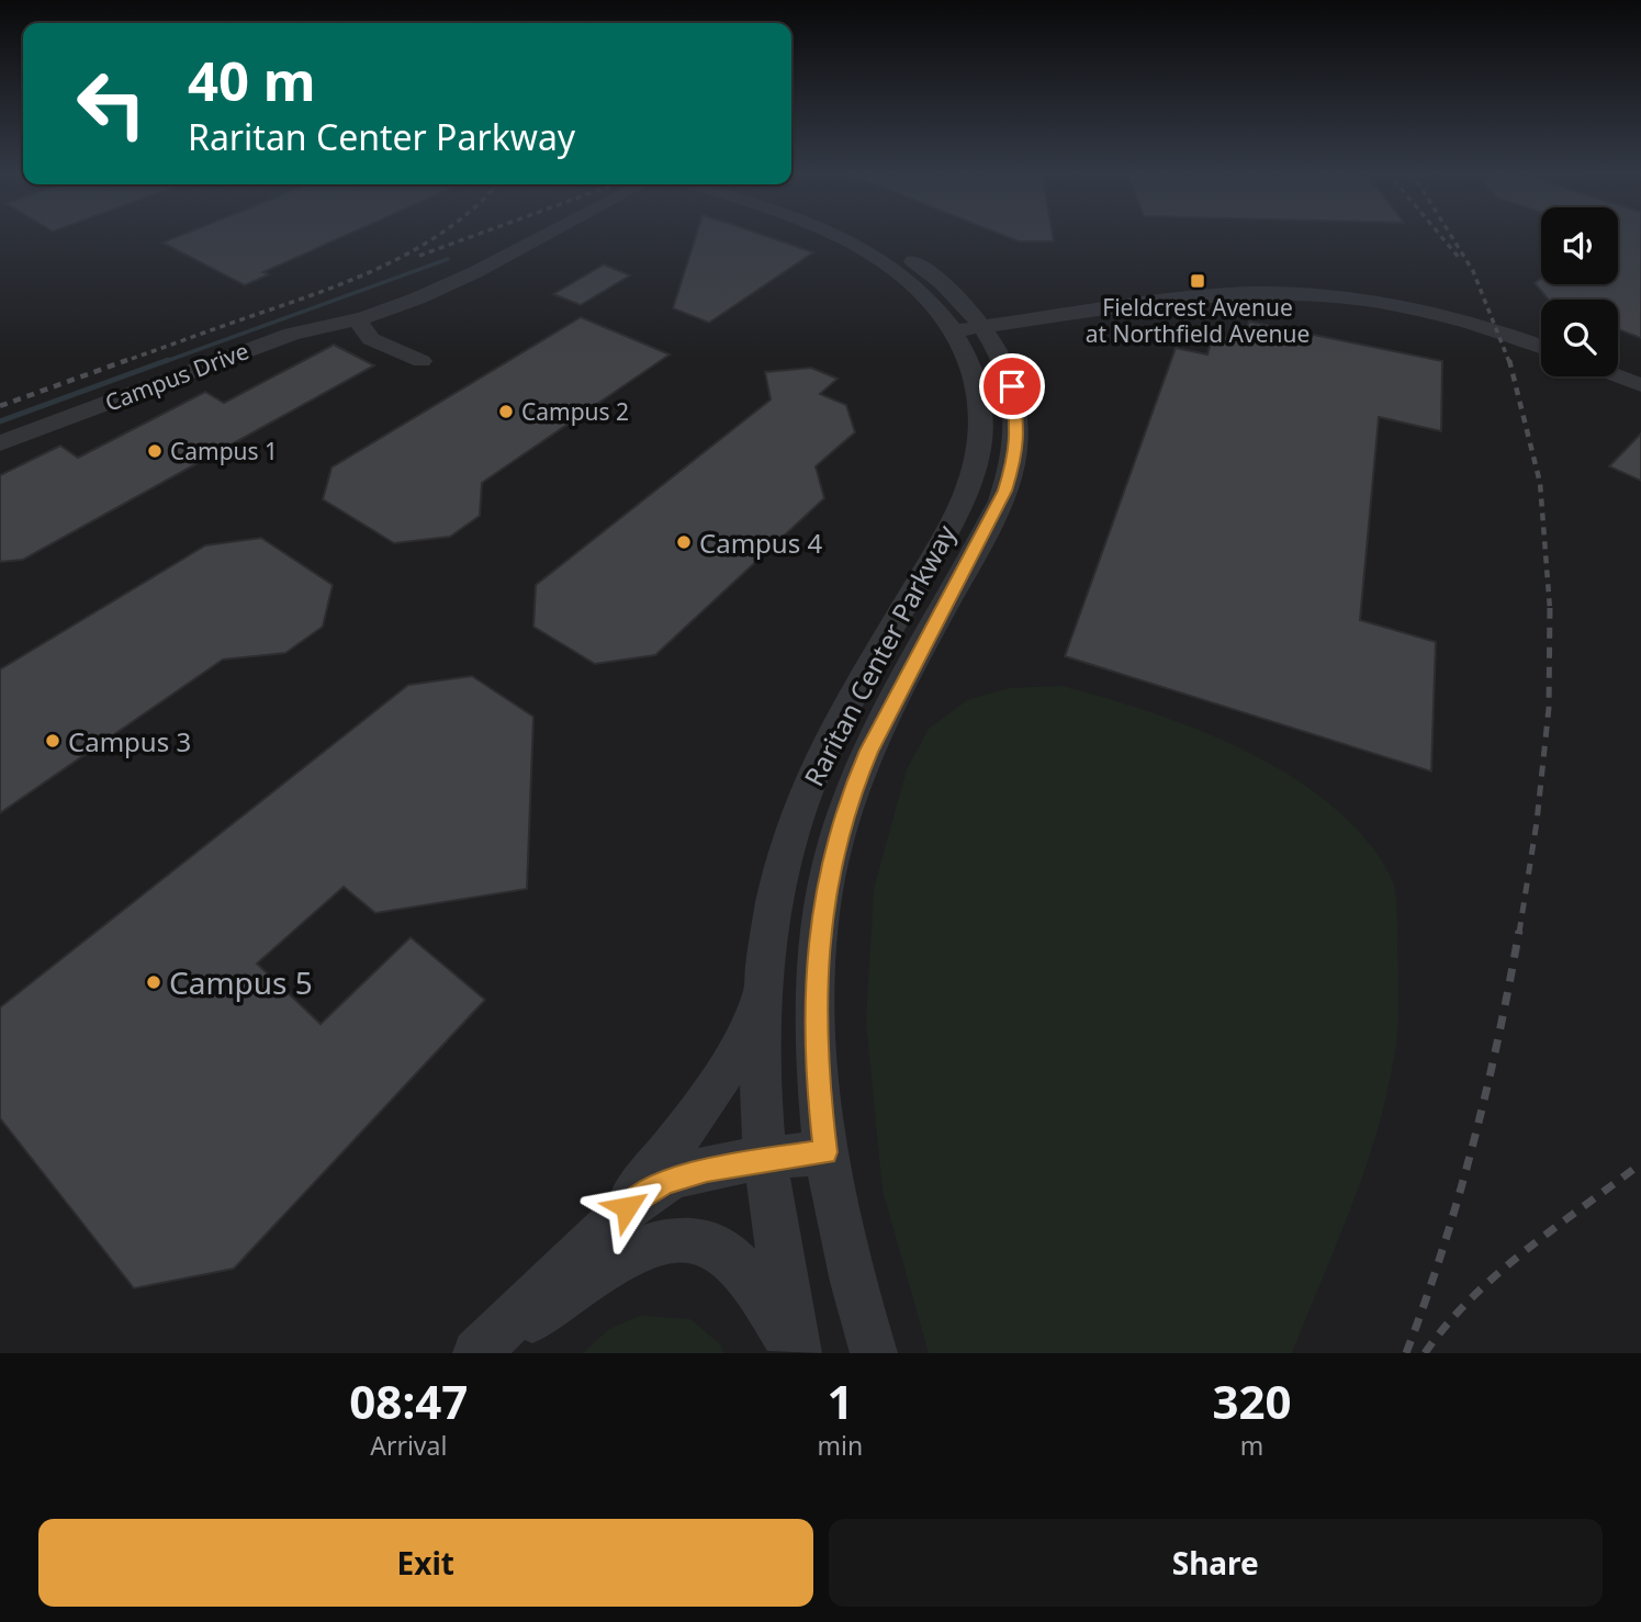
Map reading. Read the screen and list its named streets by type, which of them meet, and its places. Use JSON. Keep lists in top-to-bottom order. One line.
{"streets":{"street":["Campus Drive","Raritan Center Parkway"]},"places":{"transit":["Fieldcrest Avenue at Northfield Avenue"],"other":["Campus 2","Campus 1","Campus 4","Campus 3","Campus 5"]},"page":{"turn":["40 m","Raritan Center Parkway"],"eta":["08:47","Arrival","1","min","320","m"],"buttons":["Exit","Share"]}}
